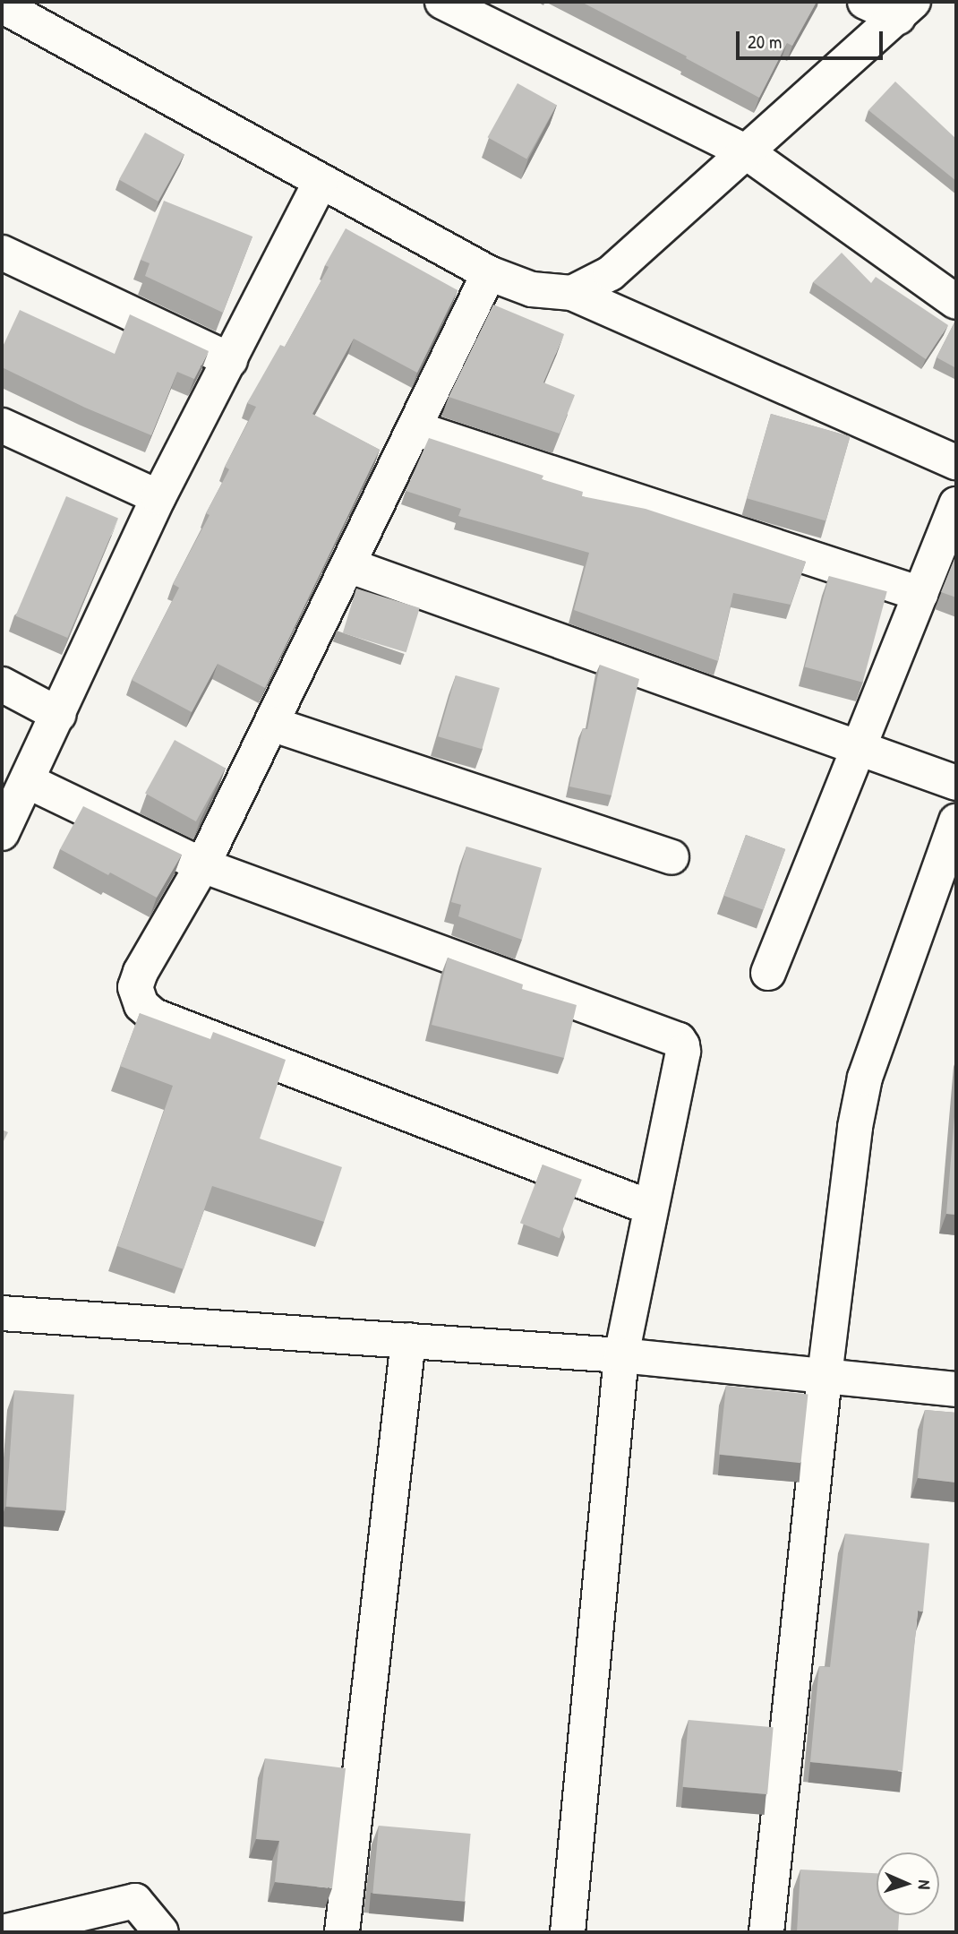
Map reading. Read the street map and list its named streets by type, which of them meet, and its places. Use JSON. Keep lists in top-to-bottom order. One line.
{"scale_bar":"20 m","north":"right"}
